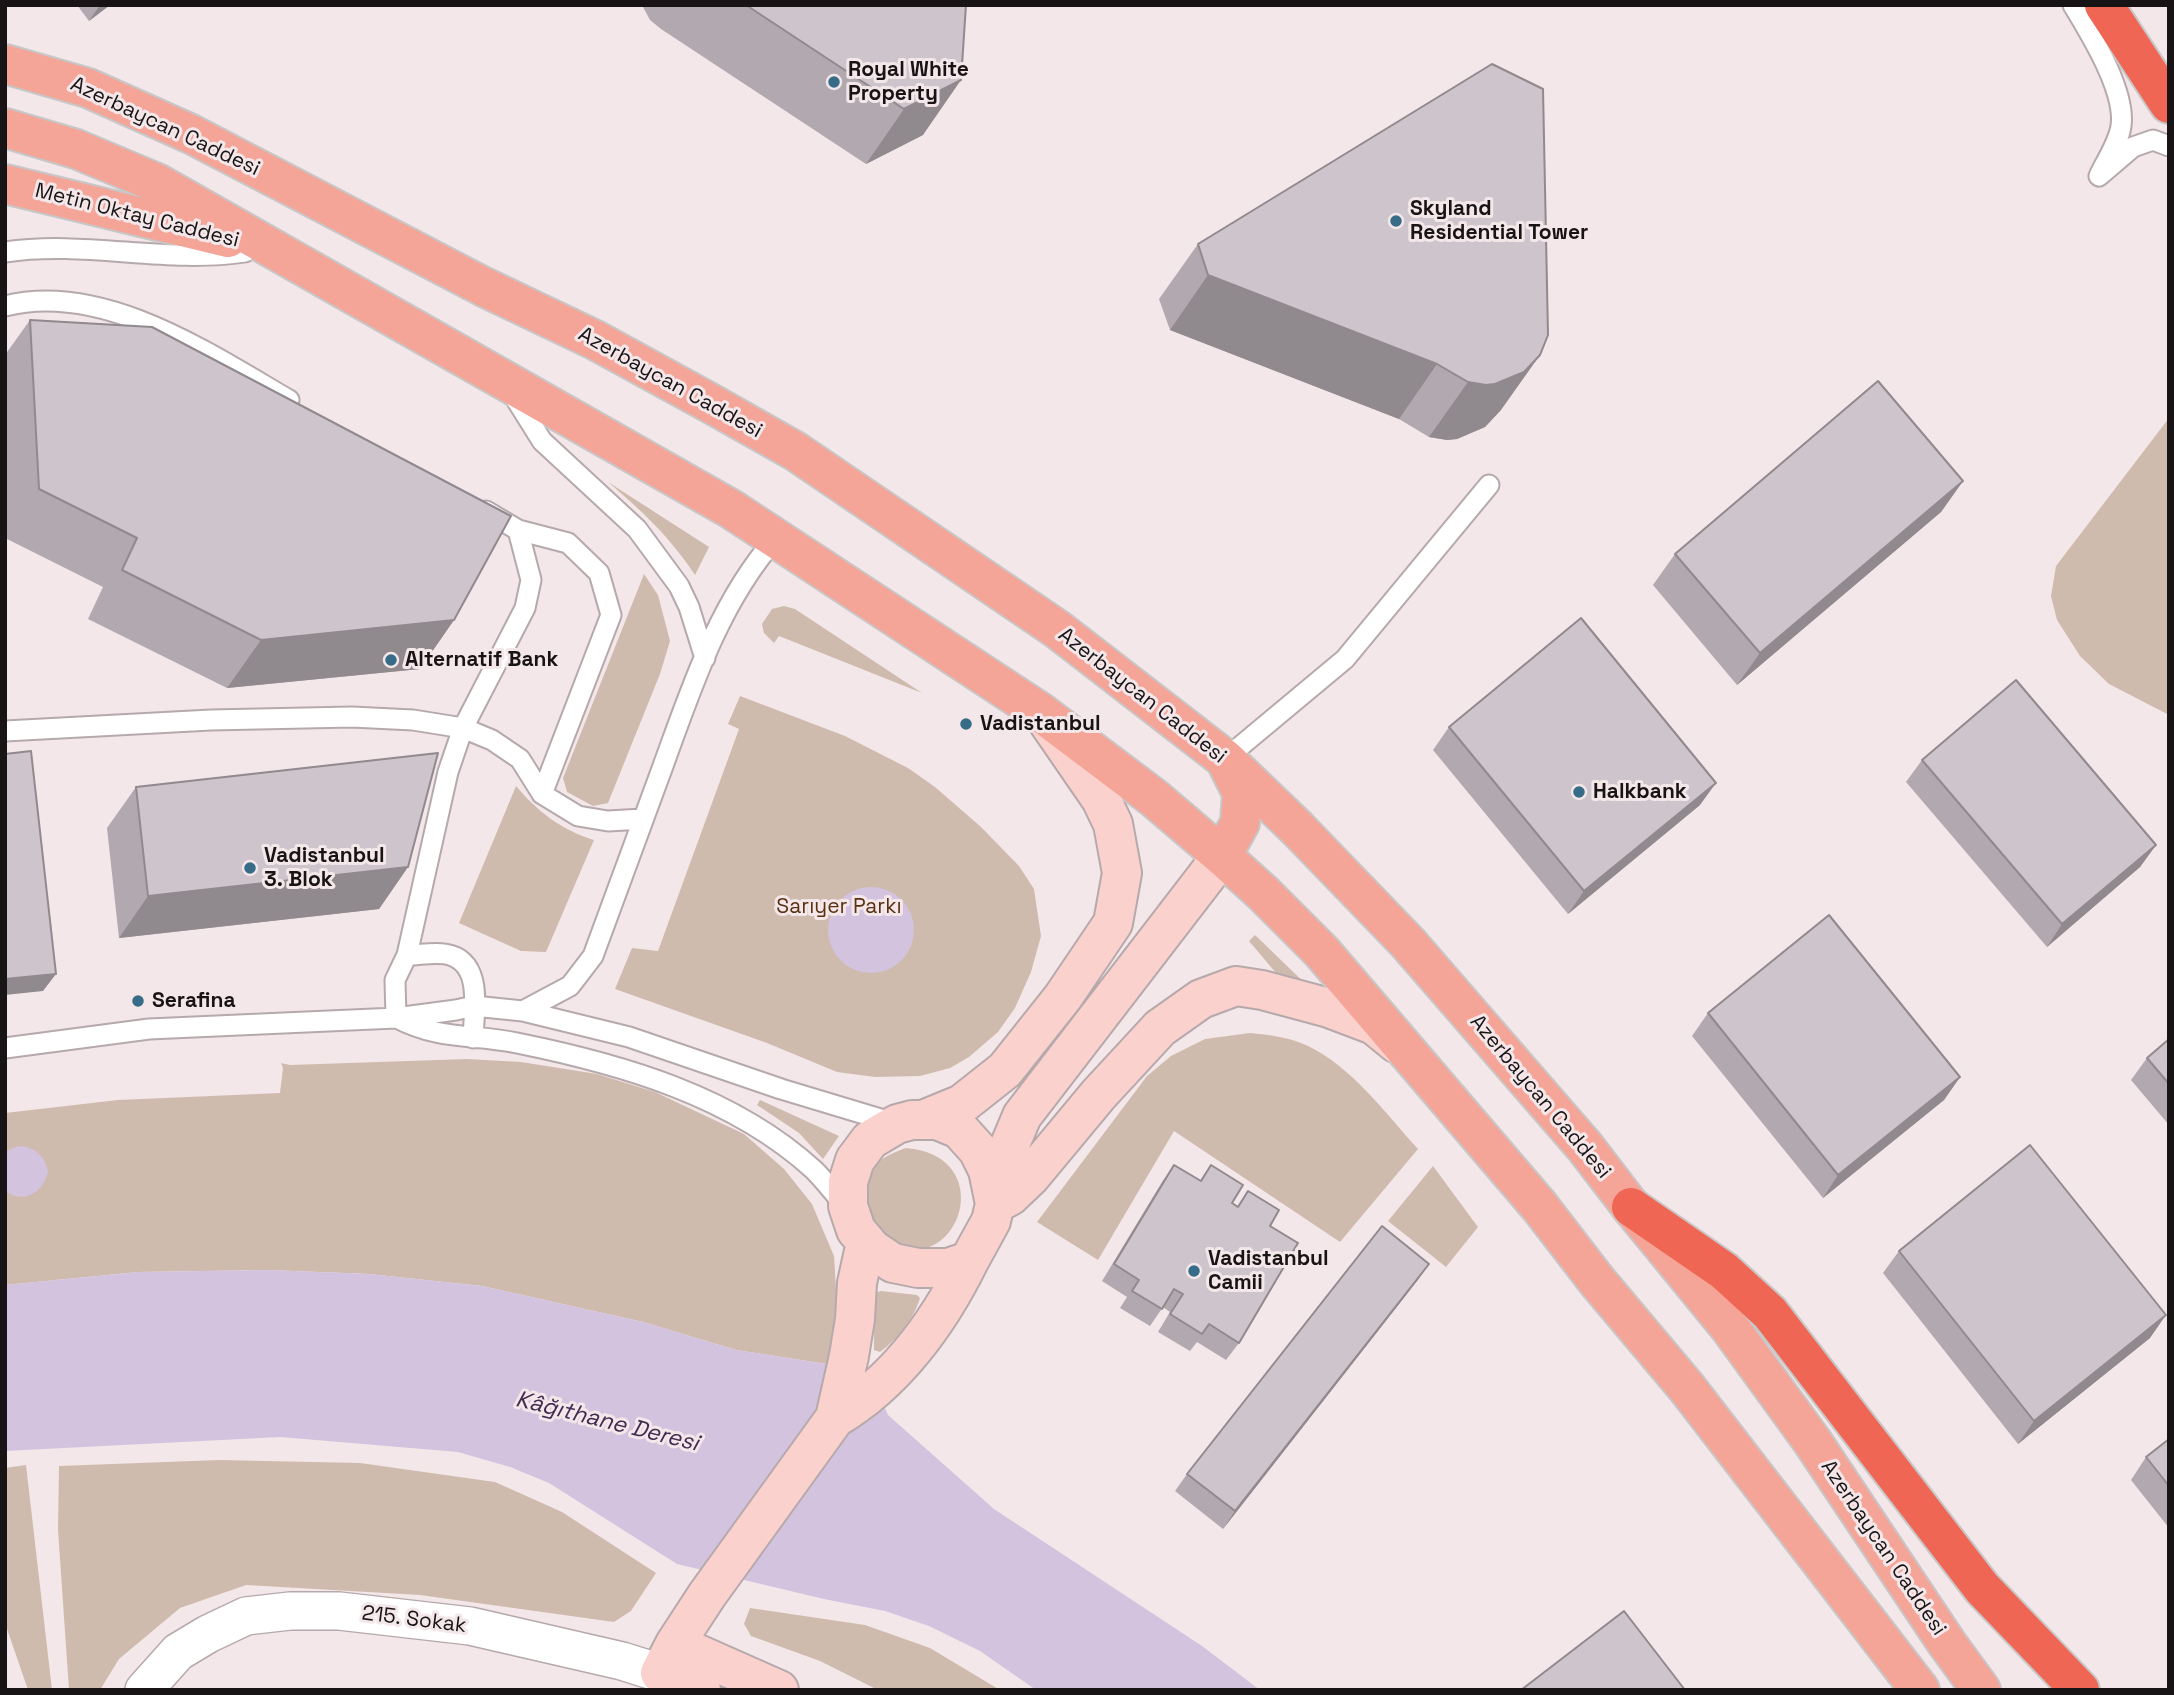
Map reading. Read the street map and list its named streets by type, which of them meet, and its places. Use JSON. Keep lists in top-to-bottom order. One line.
{"streets":{"main road":["Azerbaycan Caddesi","Metin Oktay Caddesi"],"street":["215. Sokak"]},"water":["Kâğıthane Deresi"],"parks":["Sarıyer Parkı"],"places":["Royal White Property","Skyland Residential Tower","Alternatif Bank","Vadistanbul","Halkbank","Vadistanbul 3. Blok","Serafina","Vadistanbul Camii"]}
